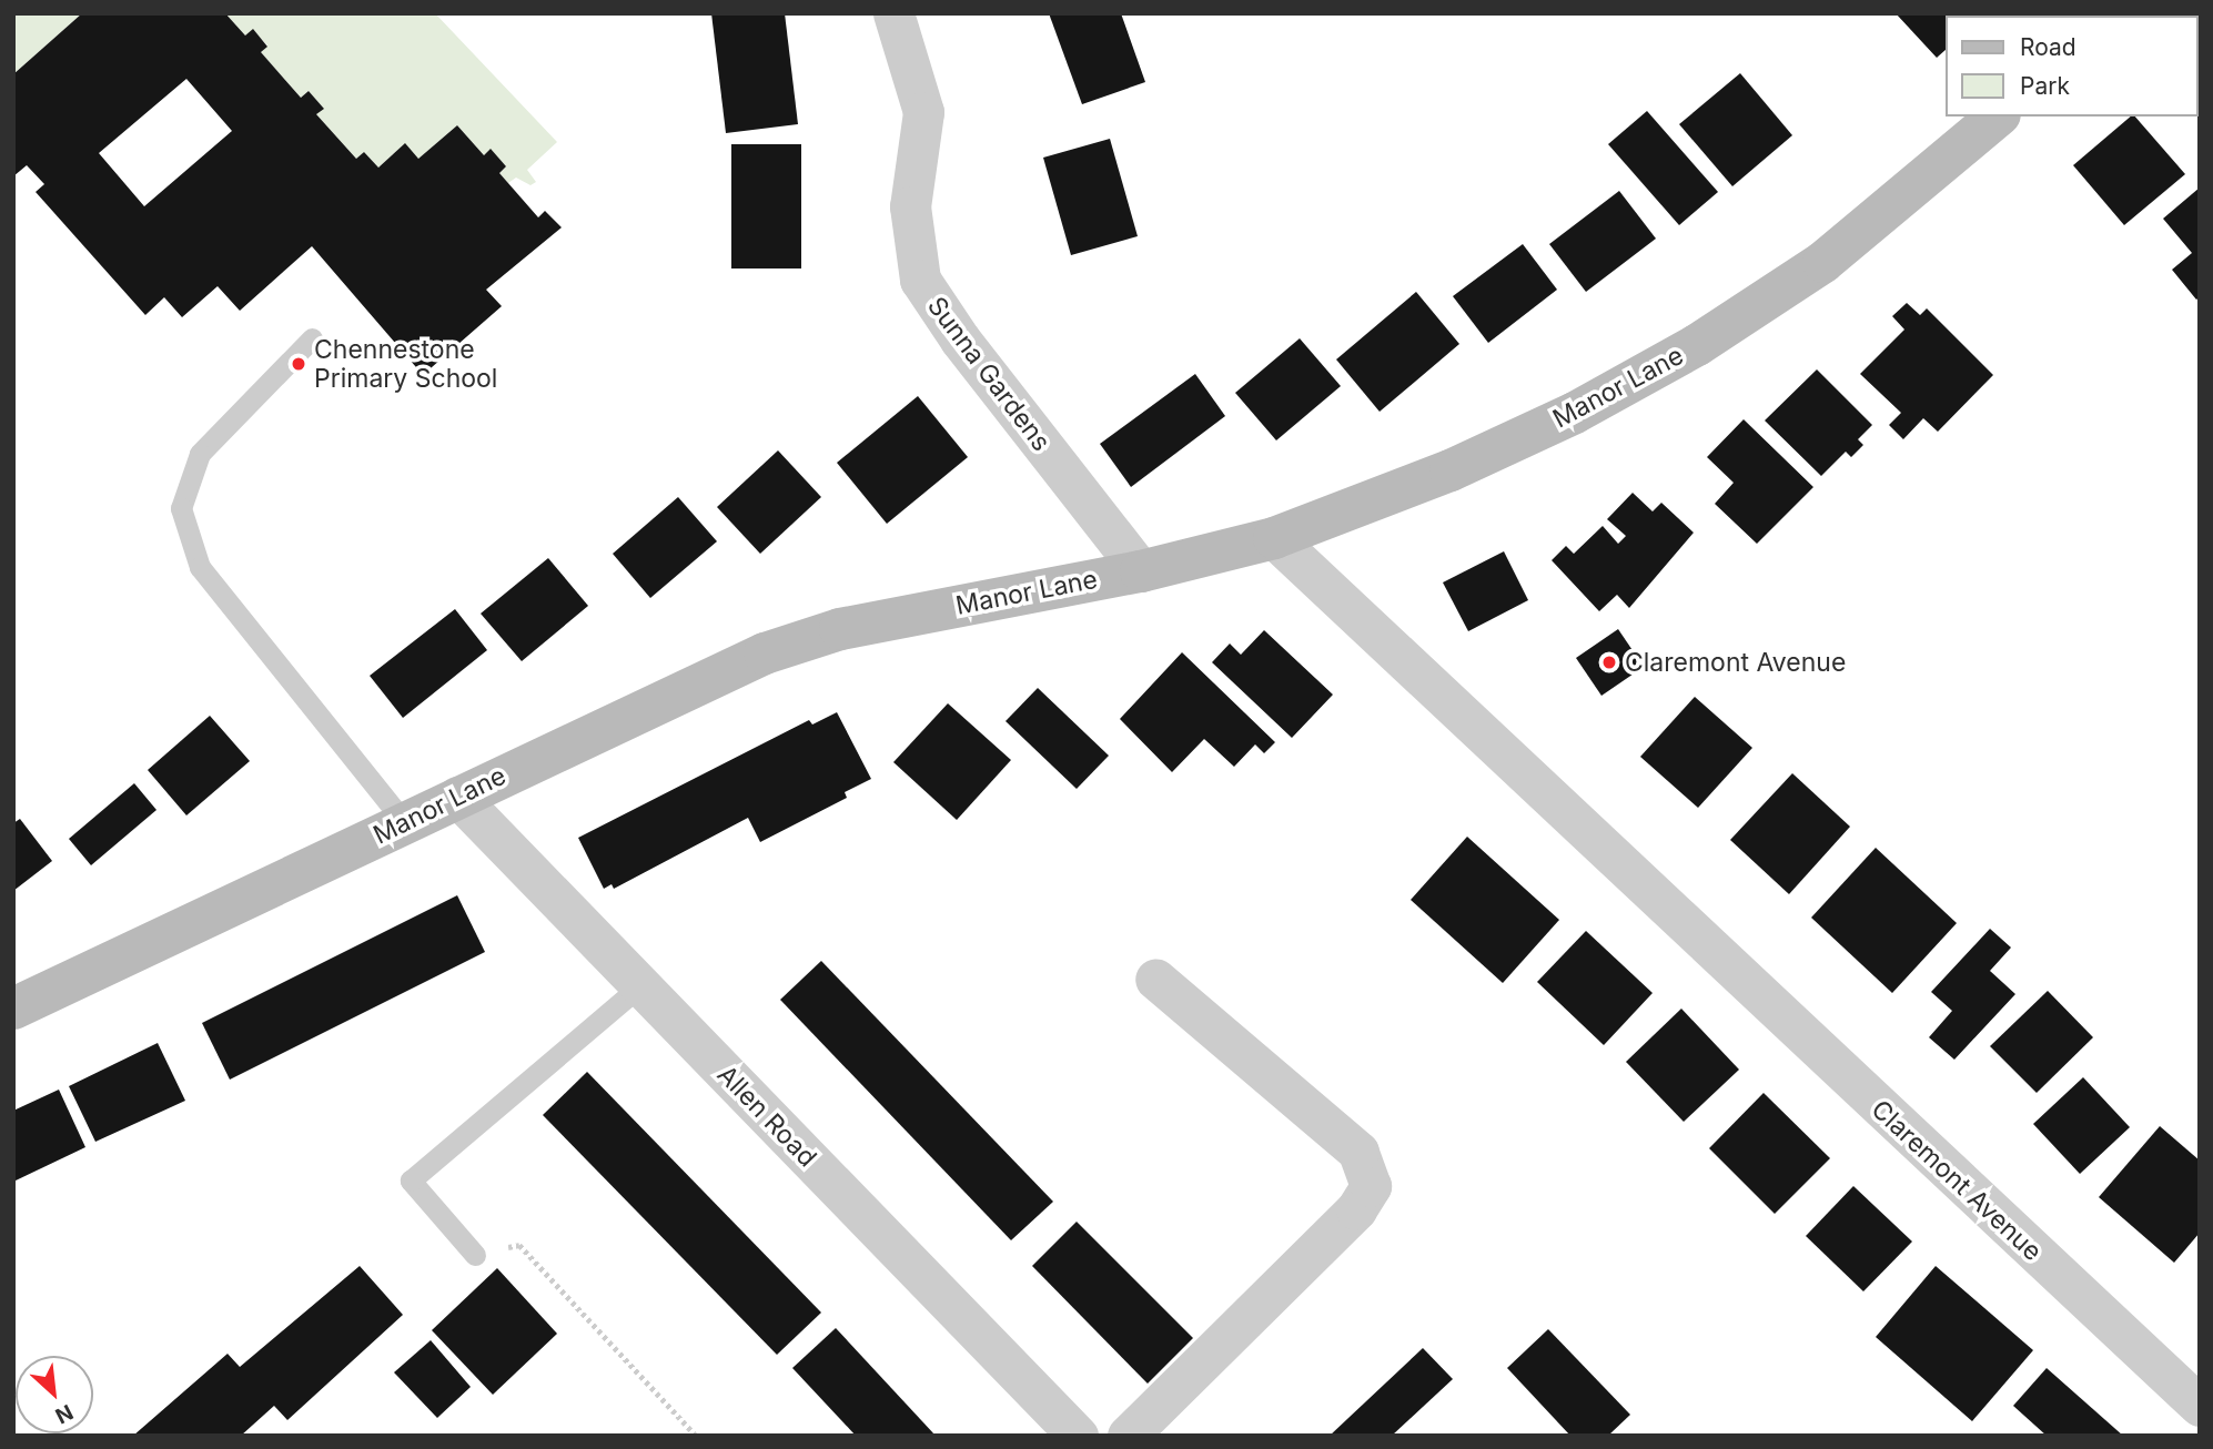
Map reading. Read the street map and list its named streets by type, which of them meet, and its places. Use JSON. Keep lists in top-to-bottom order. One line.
{"streets":{"street":["Sunna Gardens","Manor Lane","Allen Road","Claremont Avenue"]},"crossings":[["Sunna Gardens","Manor Lane"],["Manor Lane","Allen Road"],["Manor Lane","Claremont Avenue"]],"places":["Chennestone Primary School","Claremont Avenue"],"legend":["Road","Park"],"north":"bottom right"}
